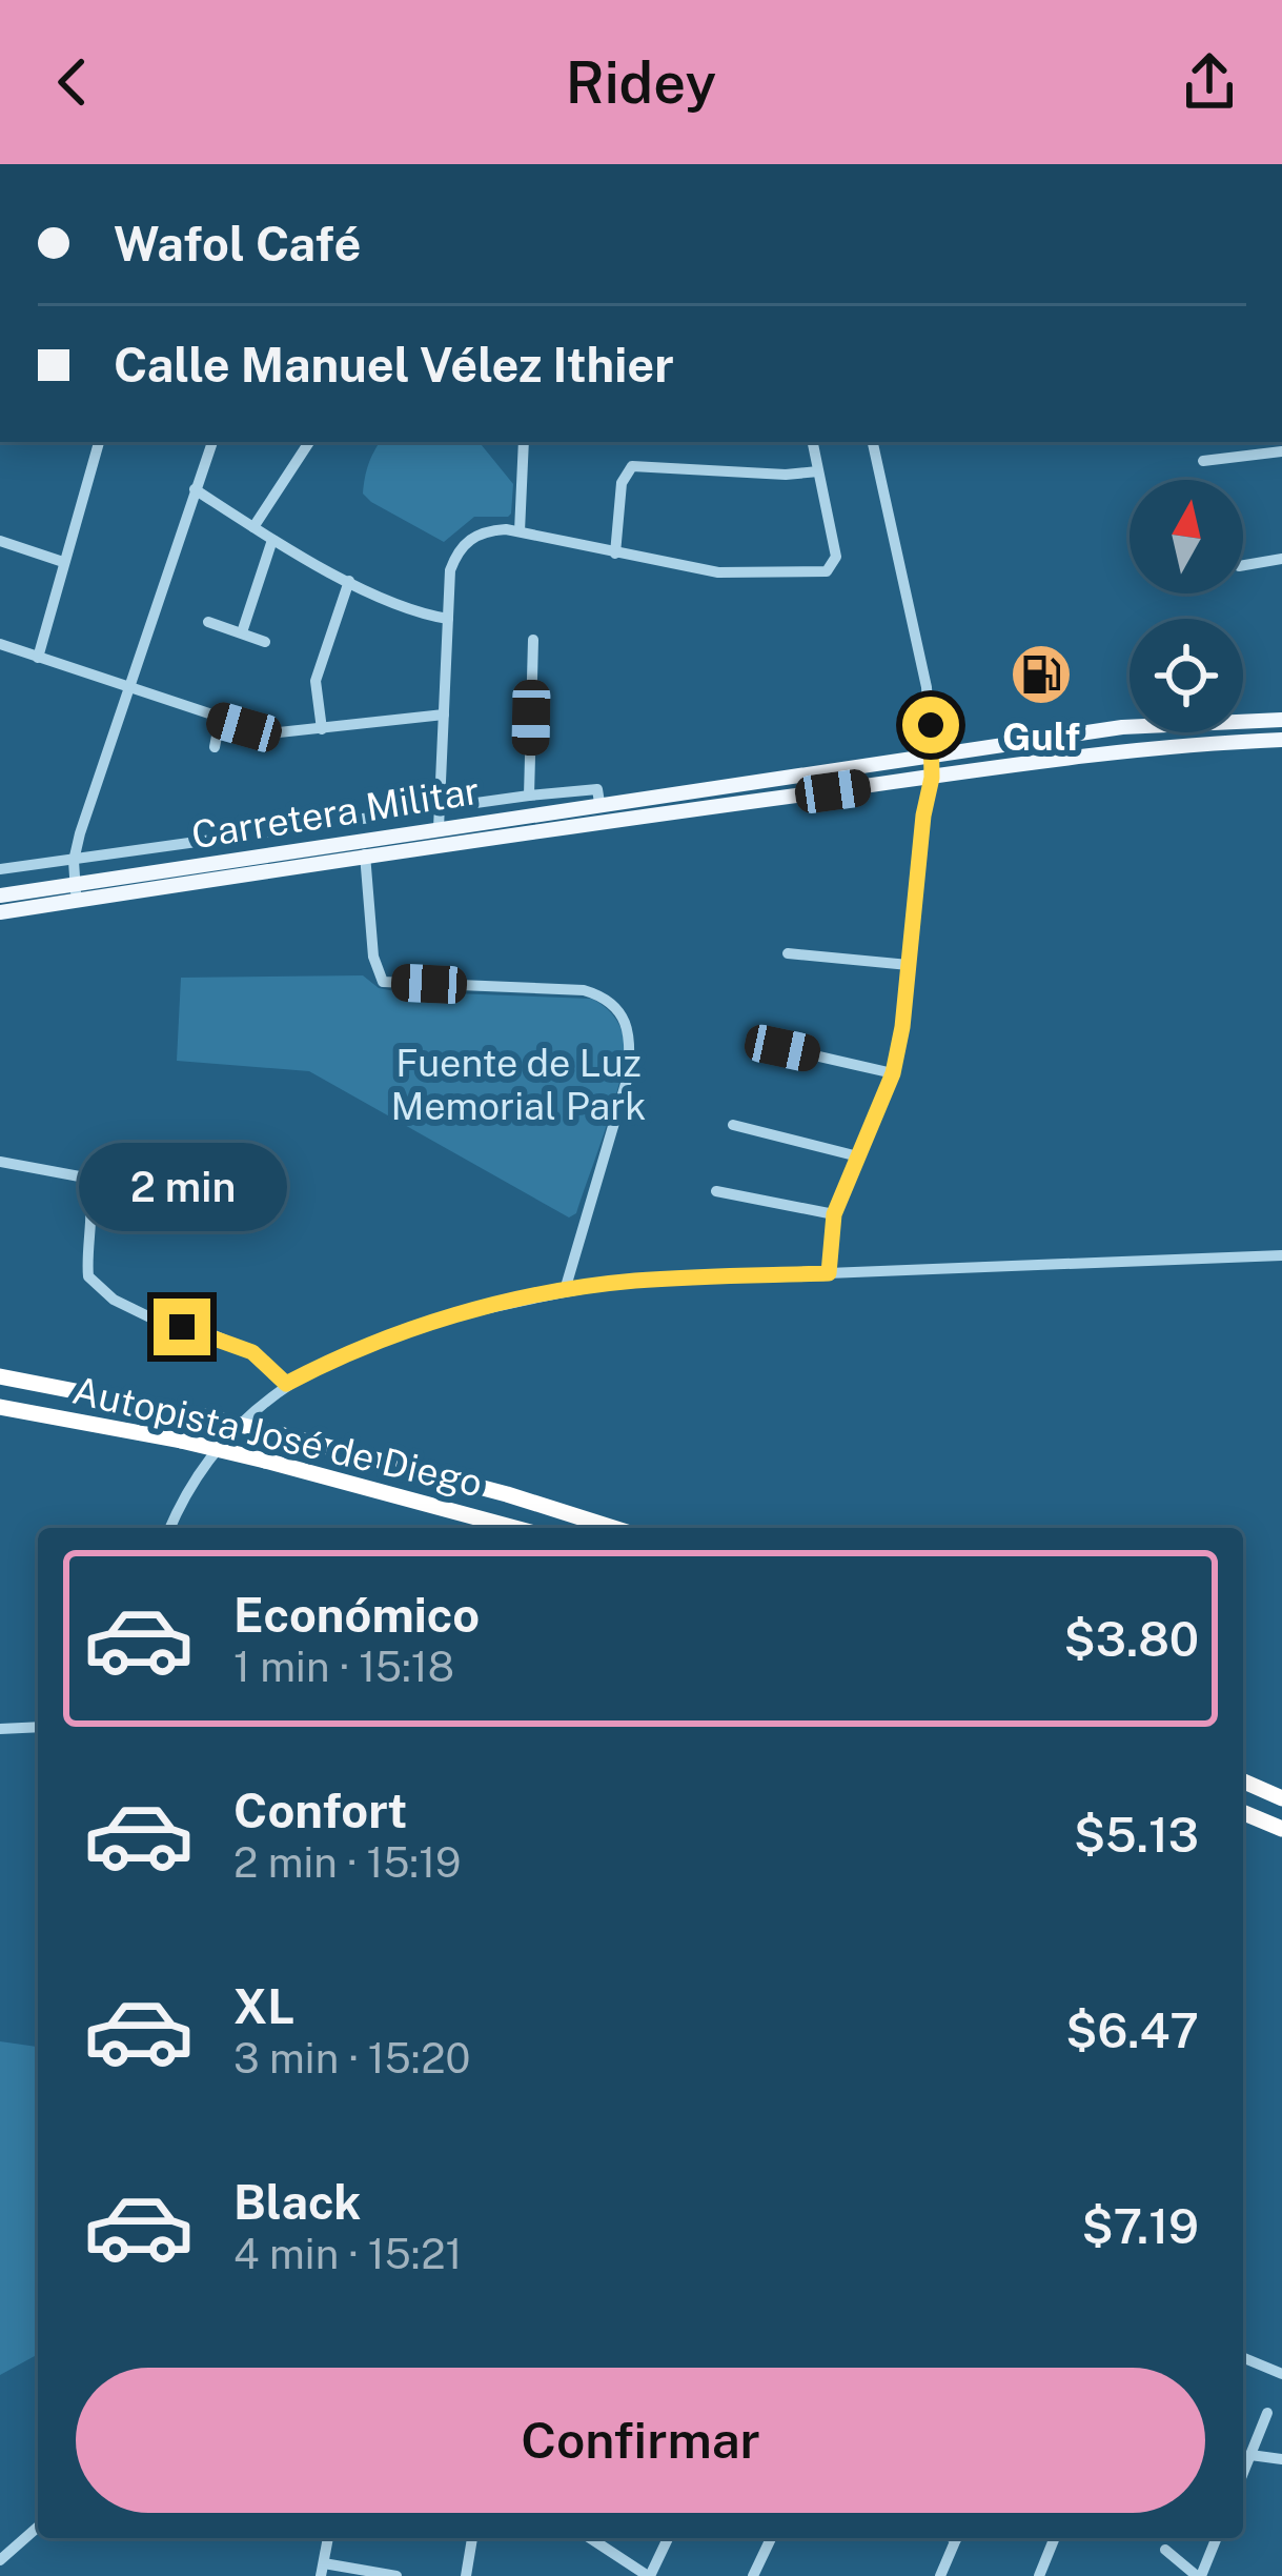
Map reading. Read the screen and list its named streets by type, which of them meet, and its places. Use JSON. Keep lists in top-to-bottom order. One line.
{"streets":{"highway":["Autopista José de Diego"],"main road":["Carretera Militar"]},"parks":["Fuente de Luz Memorial Park"],"places":{"fuel station":["Gulf"]},"north":"top","page":{"header":"Ridey","banner":["Wafol Café","Calle Manuel Vélez Ithier"],"bubble":"2 min","list":[{"name":"Económico","note":"1 min · 15:18","value":"$3.80"},{"name":"Confort","note":"2 min · 15:19","value":"$5.13"},{"name":"XL","note":"3 min · 15:20","value":"$6.47"},{"name":"Black","note":"4 min · 15:21","value":"$7.19"}],"buttons":"Confirmar"}}
